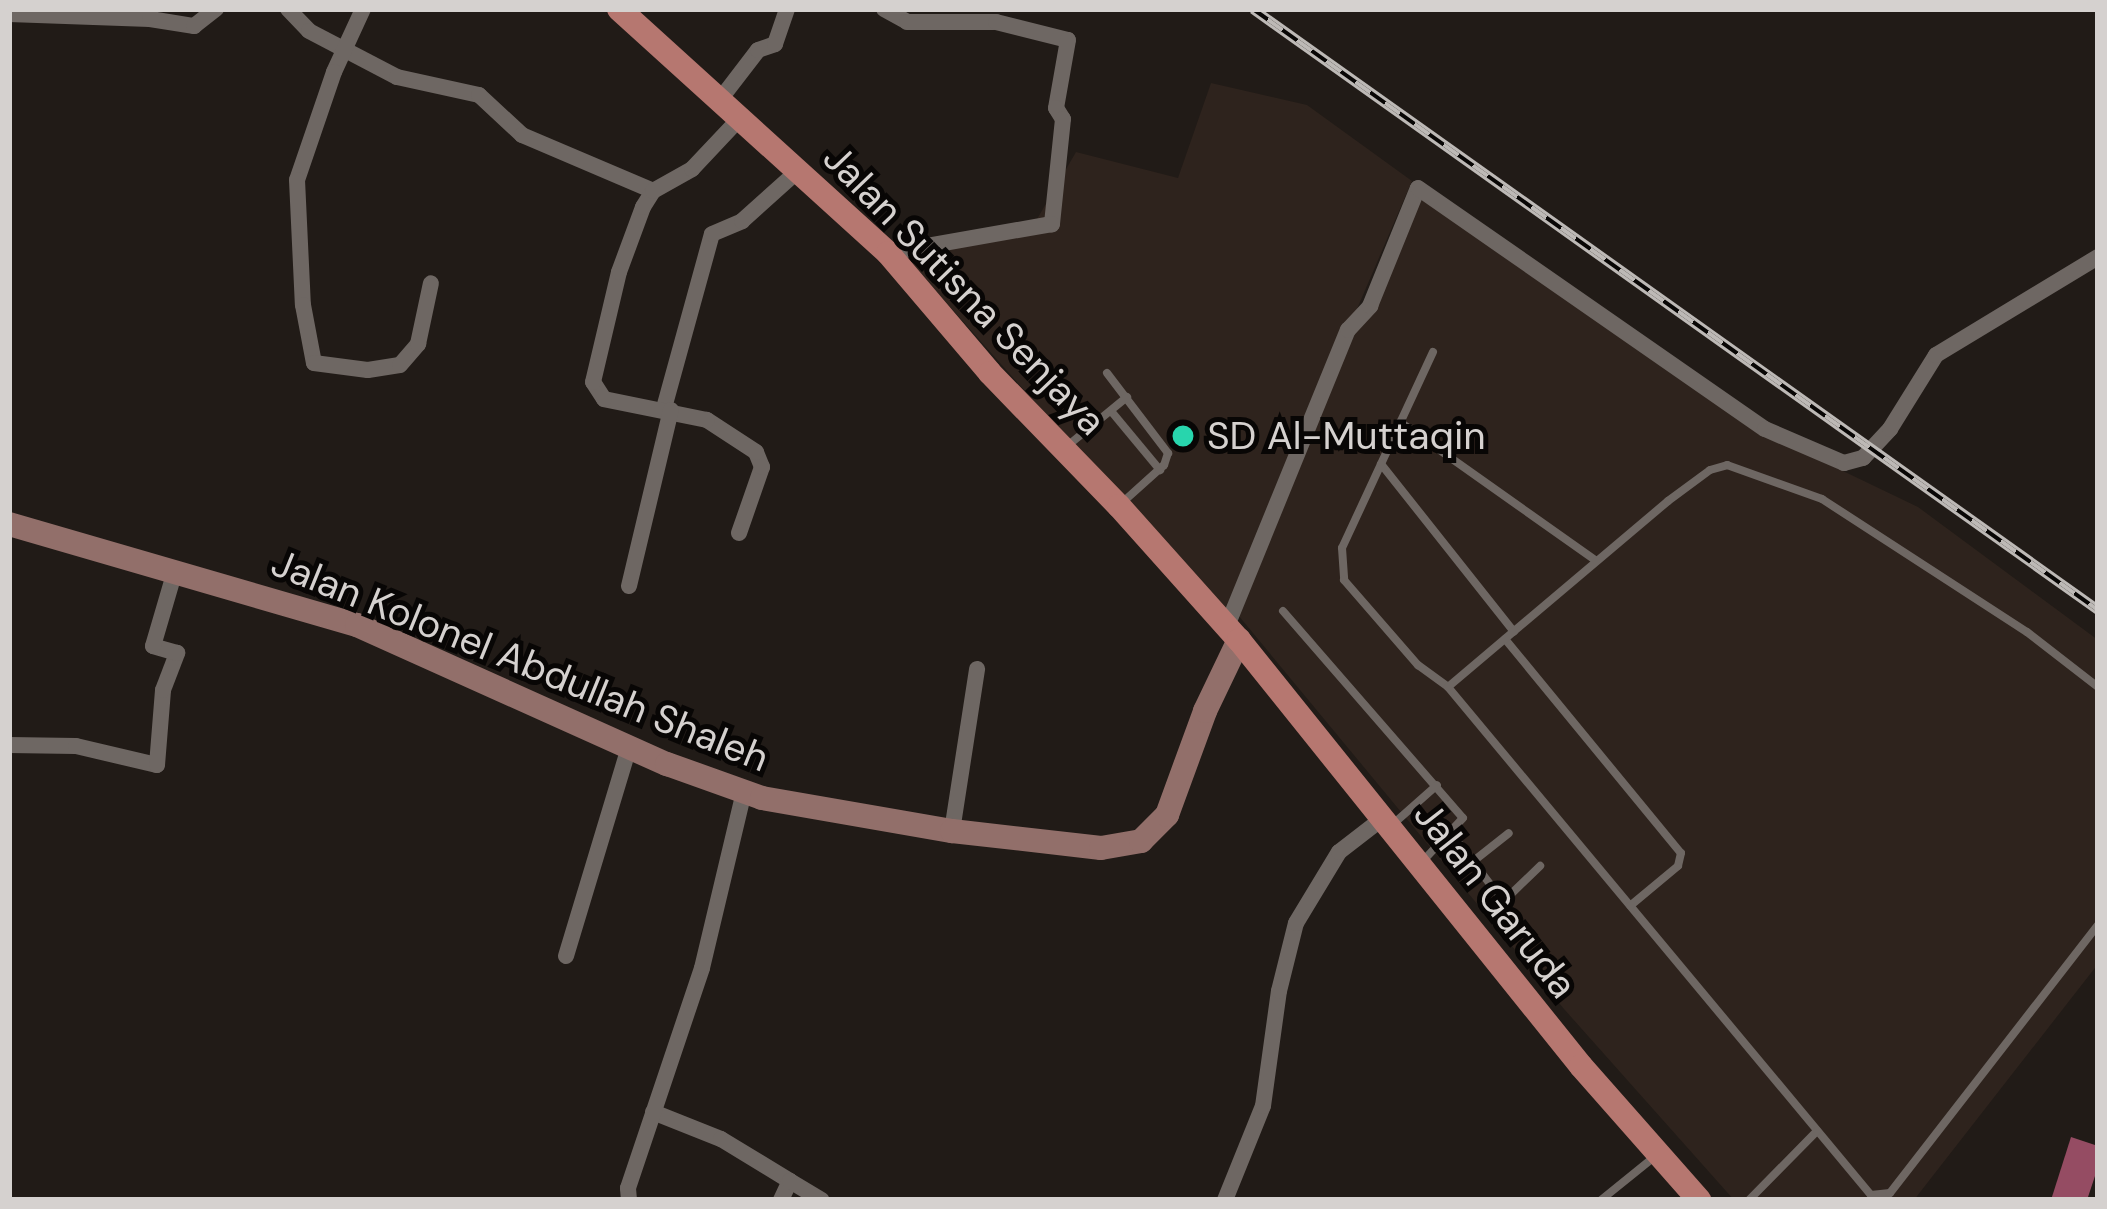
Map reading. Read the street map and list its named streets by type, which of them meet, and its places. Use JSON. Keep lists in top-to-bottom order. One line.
{"streets":{"main road":["Jalan Sutisna Senjaya","Jalan Kolonel Abdullah Shaleh","Jalan Garuda"]},"crossings":[["Jalan Sutisna Senjaya","Jalan Kolonel Abdullah Shaleh"],["Jalan Sutisna Senjaya","Jalan Garuda"],["Jalan Kolonel Abdullah Shaleh","Jalan Garuda"]],"places":["SD Al-Muttaqin"]}
